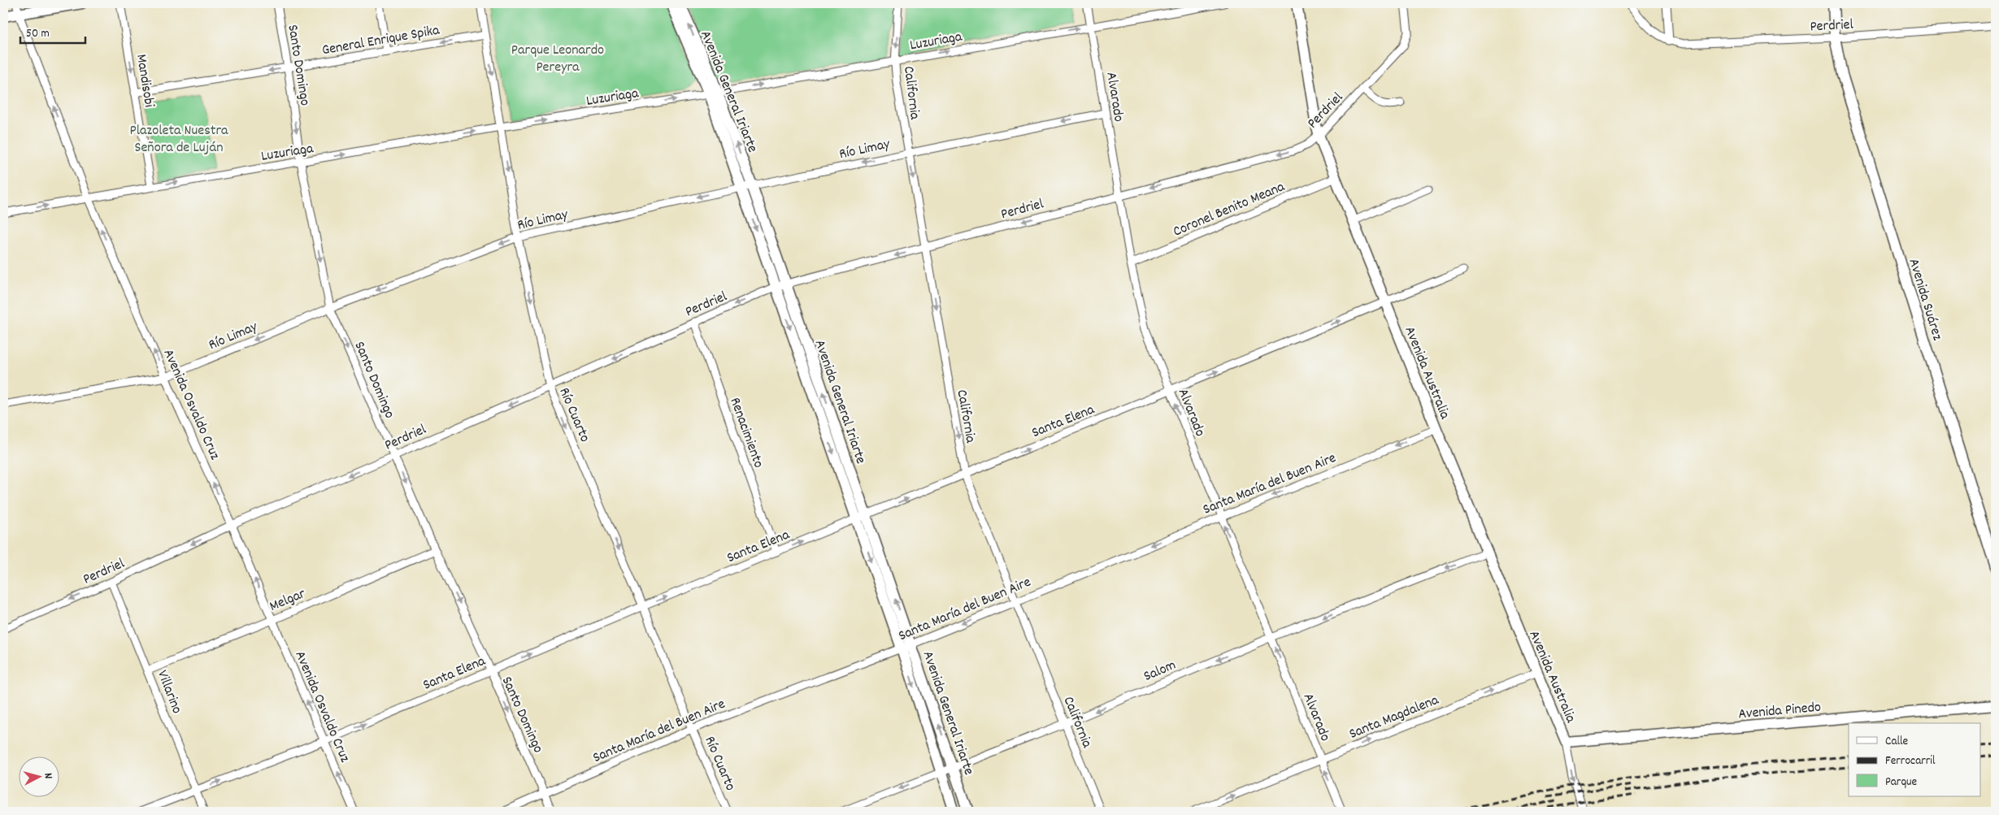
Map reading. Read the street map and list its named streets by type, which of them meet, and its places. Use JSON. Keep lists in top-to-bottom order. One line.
{"streets":{"main road":["Avenida General Iriarte","Avenida Suárez","Avenida Australia","Avenida Pinedo"],"street":["Perdriel","General Enrique Spika","Luzuriaga","Santo Domingo","Mandisobi","California","Alvarado","Río Limay","Coronel Benito Meana","Avenida Osvaldo Cruz","Río Cuarto","Santa Elena","Renacimiento","Santa María del Buen Aire","Melgar","Salom","Villarino","Santa Magdalena"]},"crossings":[["Perdriel","Santo Domingo"],["Perdriel","Avenida General Iriarte"],["Perdriel","California"],["Perdriel","Alvarado"],["Perdriel","Avenida Suárez"],["Perdriel","Avenida Australia"],["Perdriel","Avenida Osvaldo Cruz"],["Perdriel","Río Cuarto"],["Perdriel","Renacimiento"],["Perdriel","Villarino"],["General Enrique Spika","Santo Domingo"],["General Enrique Spika","Mandisobi"],["General Enrique Spika","Río Cuarto"],["Luzuriaga","Santo Domingo"],["Luzuriaga","Mandisobi"],["Luzuriaga","Avenida General Iriarte"],["Luzuriaga","California"],["Luzuriaga","Alvarado"],["Luzuriaga","Avenida Osvaldo Cruz"],["Luzuriaga","Río Cuarto"],["Santo Domingo","Río Limay"],["Santo Domingo","Santa Elena"],["Santo Domingo","Santa María del Buen Aire"],["Santo Domingo","Melgar"],["Avenida General Iriarte","Río Limay"],["Avenida General Iriarte","Santa Elena"],["Avenida General Iriarte","Santa María del Buen Aire"],["Avenida General Iriarte","Salom"],["California","Río Limay"],["California","Santa Elena"],["California","Santa María del Buen Aire"],["California","Salom"],["Alvarado","Río Limay"],["Alvarado","Coronel Benito Meana"],["Alvarado","Santa Elena"],["Alvarado","Santa María del Buen Aire"],["Alvarado","Salom"],["Alvarado","Santa Magdalena"],["Río Limay","Avenida Osvaldo Cruz"],["Río Limay","Río Cuarto"],["Coronel Benito Meana","Avenida Australia"],["Avenida Australia","Santa Elena"],["Avenida Australia","Santa María del Buen Aire"],["Avenida Australia","Salom"],["Avenida Australia","Avenida Pinedo"],["Avenida Australia","Santa Magdalena"],["Avenida Osvaldo Cruz","Santa Elena"],["Avenida Osvaldo Cruz","Melgar"],["Río Cuarto","Santa Elena"],["Río Cuarto","Santa María del Buen Aire"],["Santa Elena","Renacimiento"],["Santa Elena","Villarino"],["Melgar","Villarino"]],"one_way":["Perdriel","General Enrique Spika","Luzuriaga","Santo Domingo","Mandisobi","California","Alvarado","Río Limay","Avenida Osvaldo Cruz","Río Cuarto","Santa Elena","Santa María del Buen Aire","Salom","Santa Magdalena"],"parks":["Parque Leonardo Pereyra","Plazoleta Nuestra Señora de Luján"],"legend":["Calle","Ferrocarril","Parque"],"scale_bar":"50 m","north":"right"}
